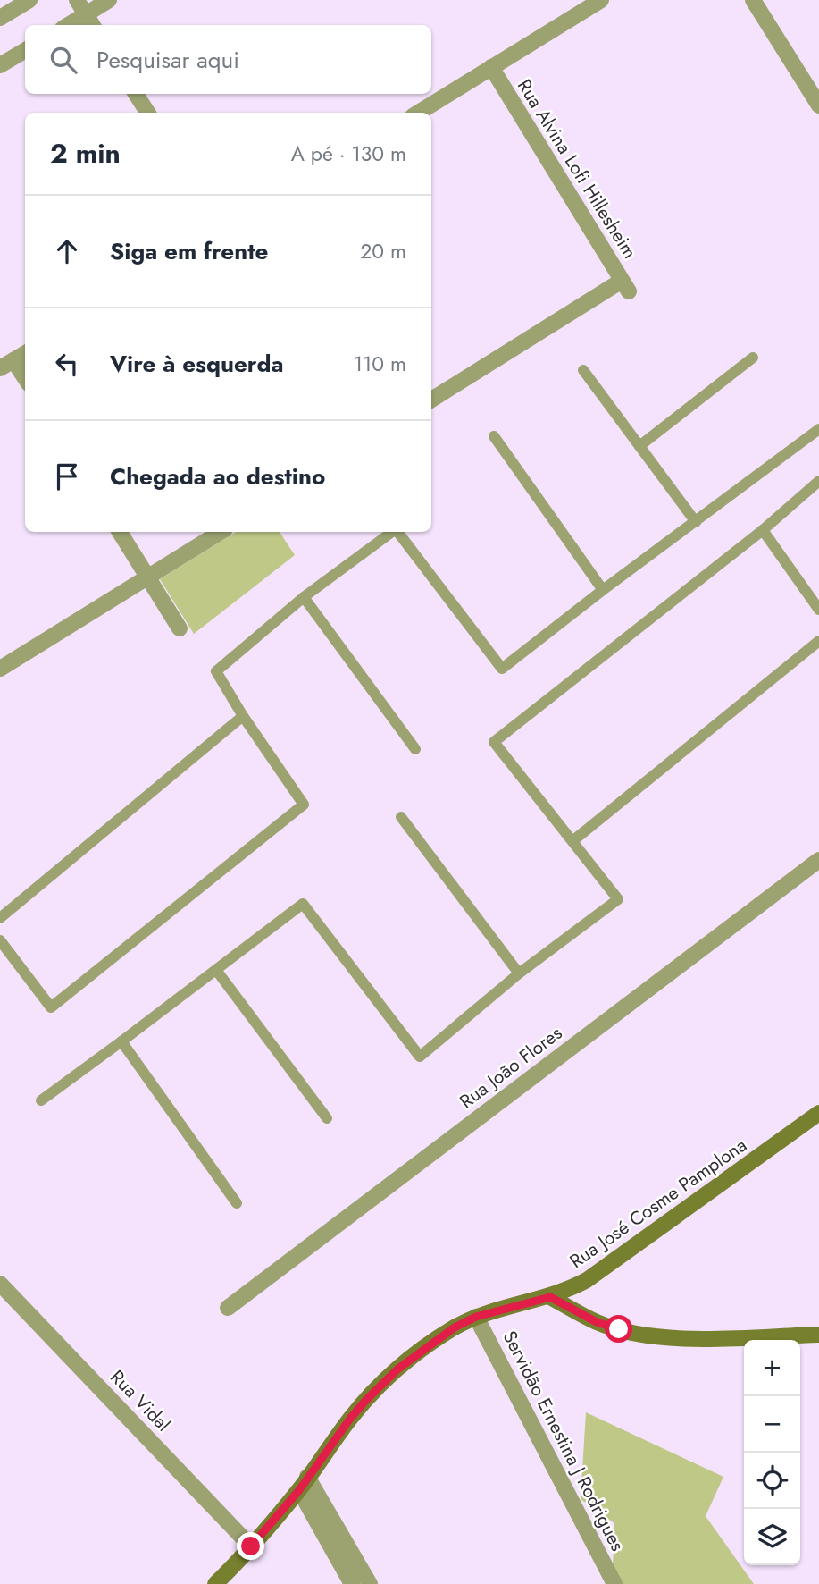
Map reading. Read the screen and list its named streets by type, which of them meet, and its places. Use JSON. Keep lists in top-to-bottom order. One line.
{"streets":{"main road":["Rua José Cosme Pamplona"],"street":["Rua Alvina Lofi Hillesheim","Rua João Flores","Rua Vidal","Servidão Ernestina J Rodrigues"]},"crossings":[["Rua José Cosme Pamplona","Rua Vidal"],["Rua José Cosme Pamplona","Servidão Ernestina J Rodrigues"]],"page":{"search":"Pesquisar aqui","heading":["2 min","A pé · 130 m"],"list":[["Siga em frente","20 m"],["Vire à esquerda","110 m"],"Chegada ao destino"],"map_buttons":["+","−"]}}
